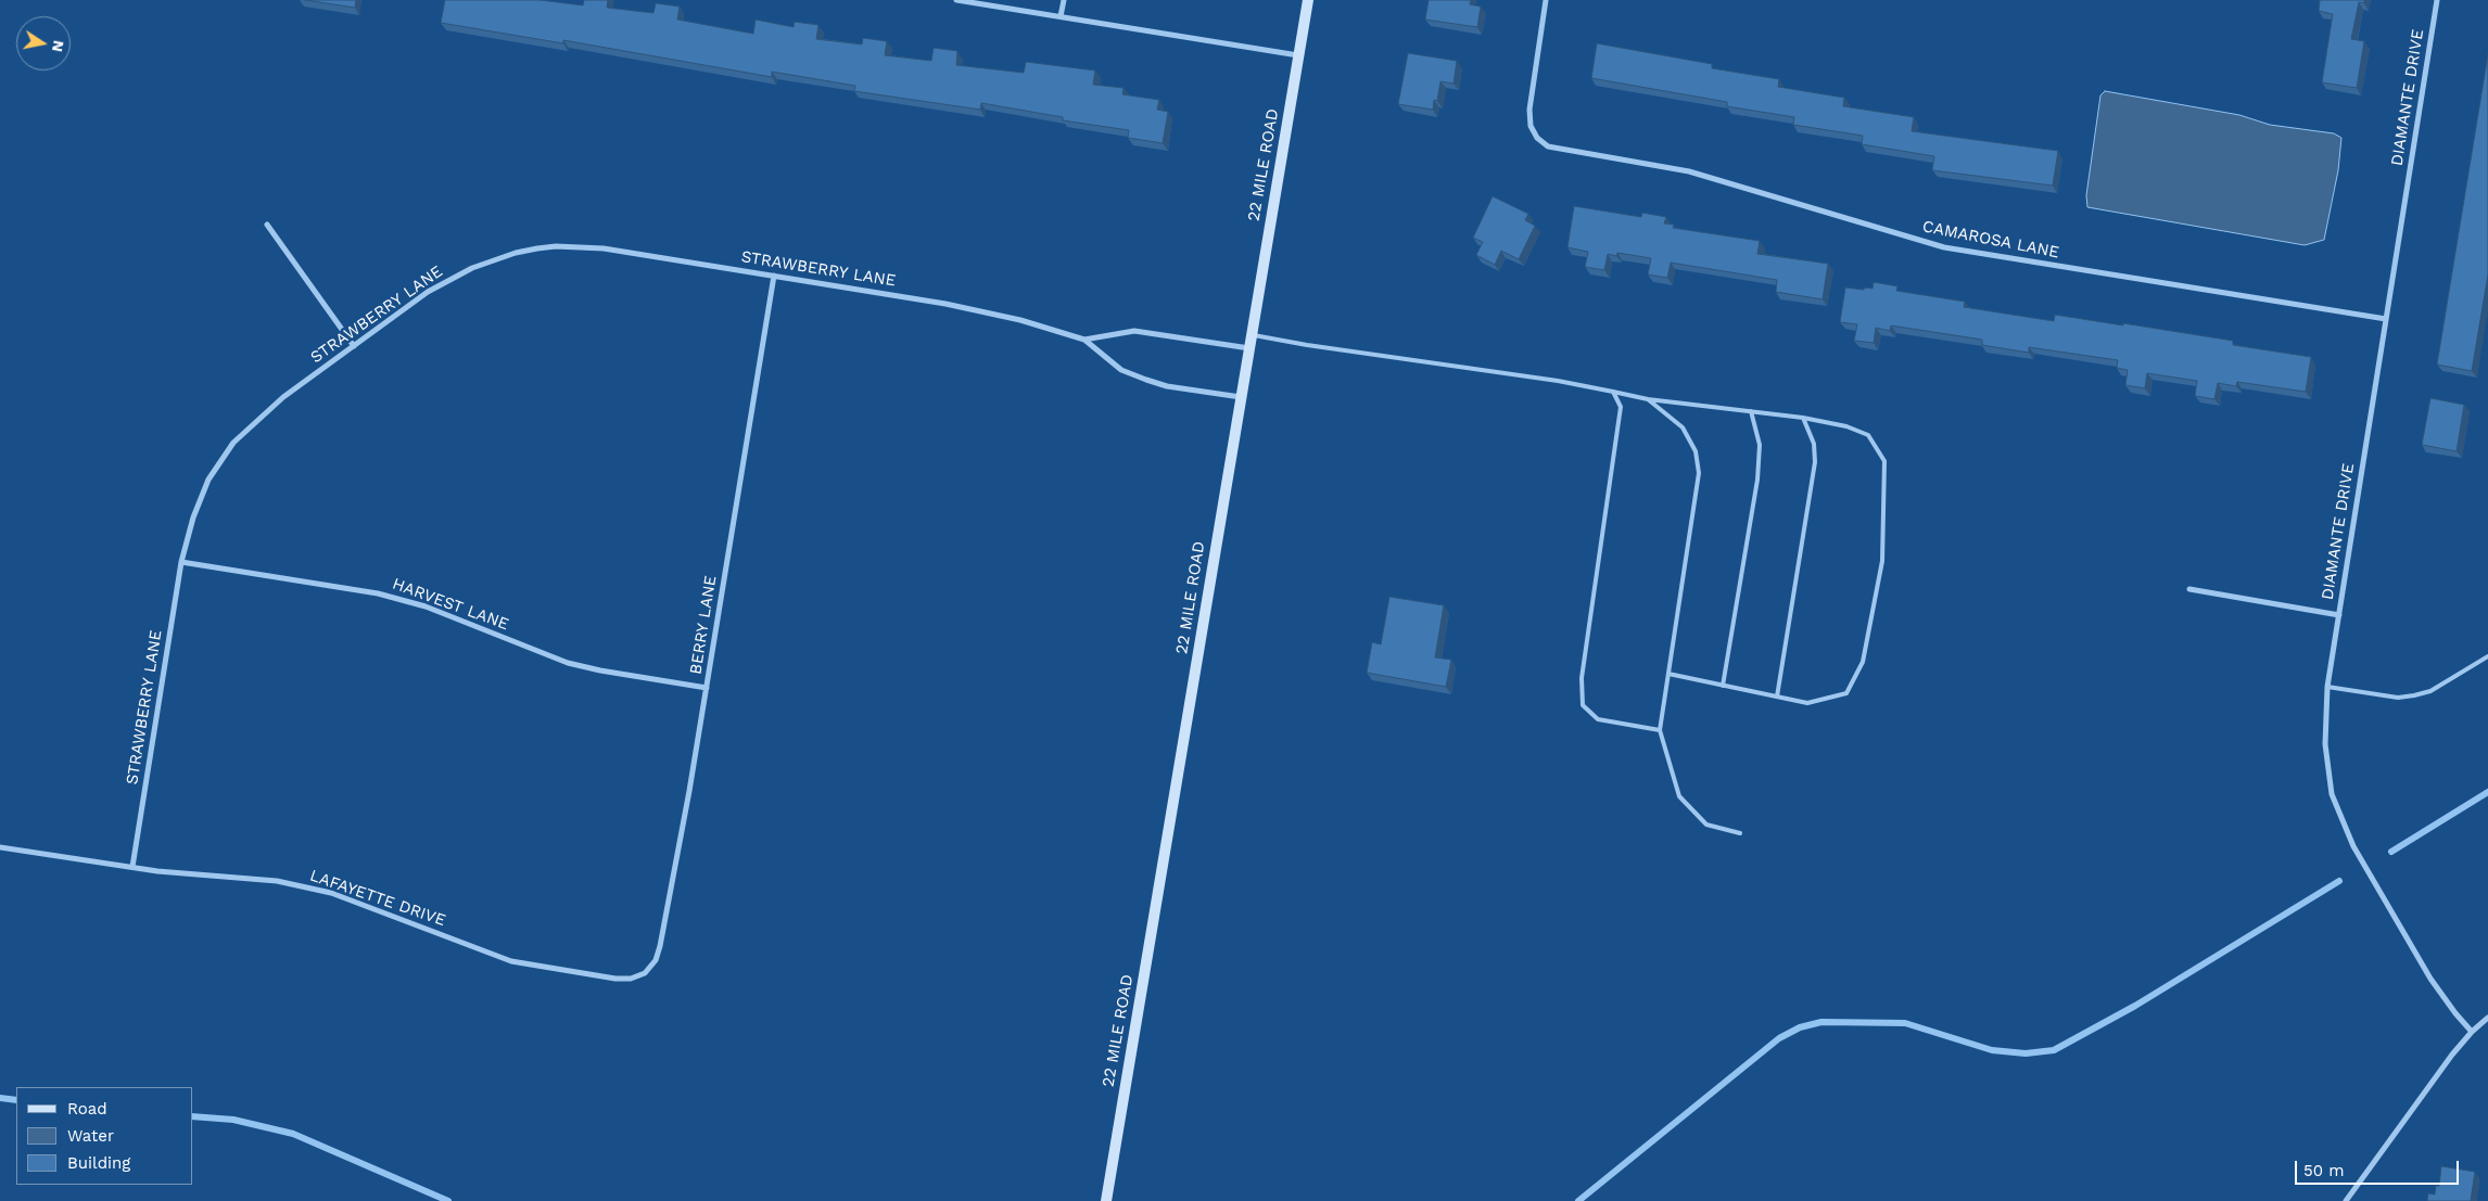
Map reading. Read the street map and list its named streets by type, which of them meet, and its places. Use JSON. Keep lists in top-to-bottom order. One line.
{"streets":{"street":["DIAMANTE DRIVE","22 MILE ROAD","CAMAROSA LANE","STRAWBERRY LANE","HARVEST LANE","BERRY LANE","LAFAYETTE DRIVE"]},"crossings":[["DIAMANTE DRIVE","CAMAROSA LANE"],["22 MILE ROAD","STRAWBERRY LANE"],["STRAWBERRY LANE","HARVEST LANE"],["STRAWBERRY LANE","BERRY LANE"],["STRAWBERRY LANE","LAFAYETTE DRIVE"],["HARVEST LANE","BERRY LANE"],["BERRY LANE","LAFAYETTE DRIVE"]],"legend":["Road","Water","Building"],"scale_bar":"50 m","north":"right"}
